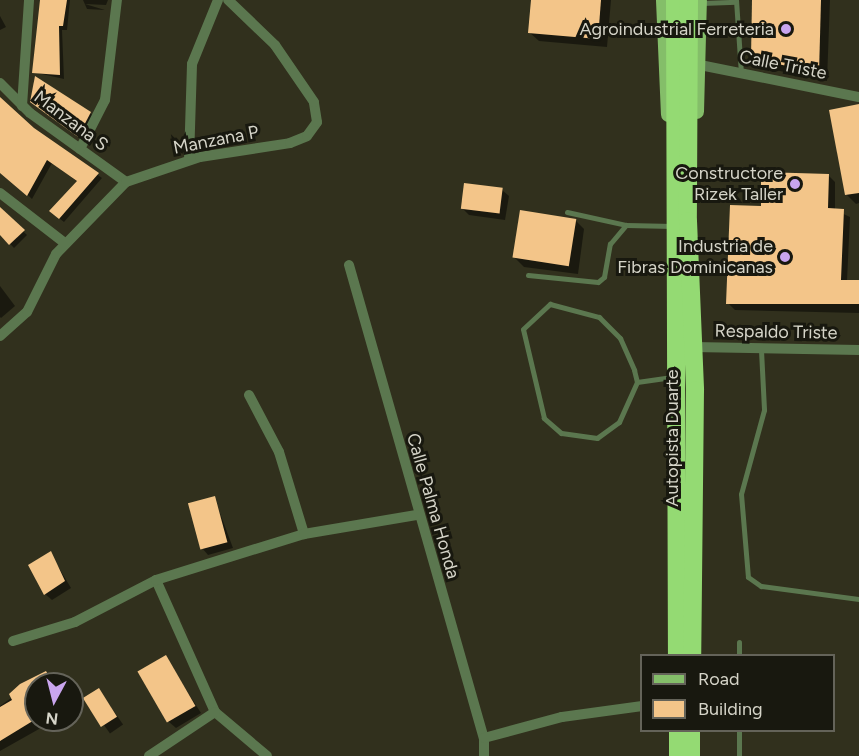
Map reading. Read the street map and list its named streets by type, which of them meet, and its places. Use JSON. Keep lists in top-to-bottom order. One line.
{"streets":{"highway":["Autopista Duarte"],"street":["Calle Triste","Manzana S","Manzana P","Respaldo Triste","Calle Palma Honda"]},"crossings":[["Manzana S","Manzana P"],["Respaldo Triste","Autopista Duarte"]],"places":["Agroindustrial Ferreteria","Constructore Rizek Taller","Industria de Fibras Dominicanas"],"legend":["Road","Building"],"north":"bottom"}
